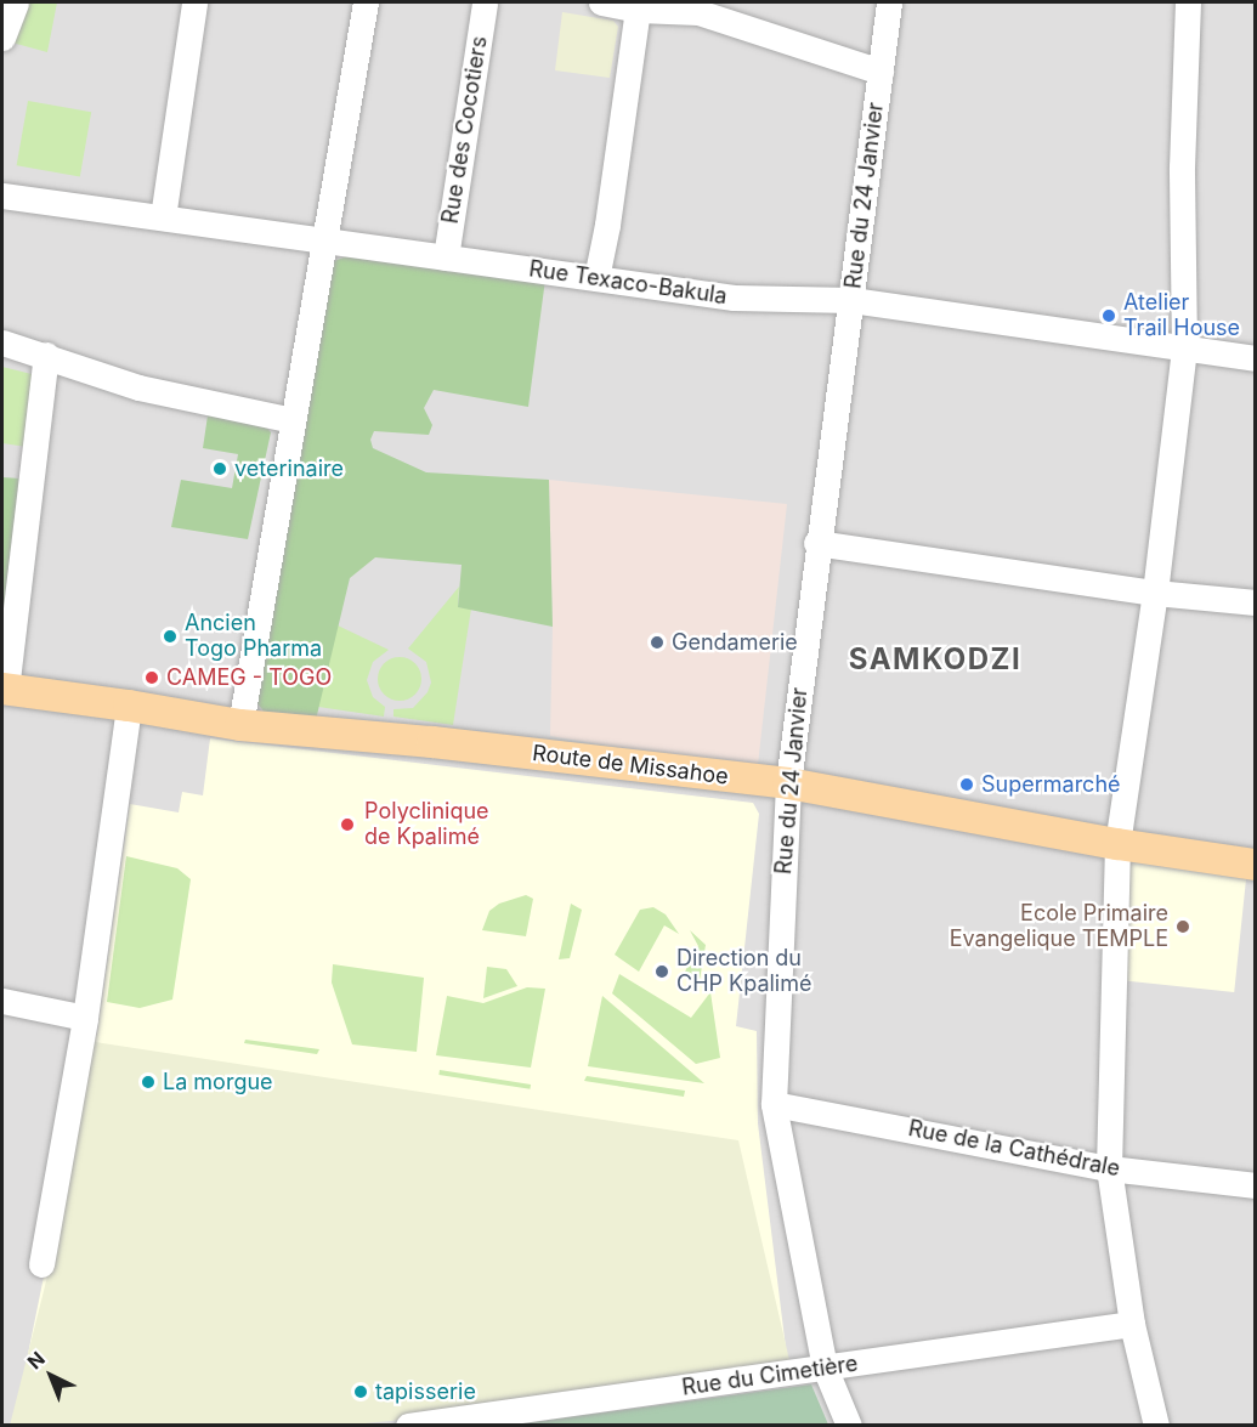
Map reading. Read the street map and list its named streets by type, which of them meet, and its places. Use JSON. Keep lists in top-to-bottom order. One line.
{"streets":{"main road":["Route de Missahoe"],"street":["Rue des Cocotiers","Rue du 24 Janvier","Rue Texaco-Bakula","Rue de la Cathédrale","Rue du Cimetière"]},"crossings":[["Rue des Cocotiers","Rue Texaco-Bakula"],["Rue du 24 Janvier","Rue Texaco-Bakula"],["Rue du 24 Janvier","Route de Missahoe"],["Rue du 24 Janvier","Rue de la Cathédrale"],["Rue du 24 Janvier","Rue du Cimetière"]],"districts":["SAMKODZI"],"places":["Atelier Trail House","veterinaire","Ancien Togo Pharma","Gendamerie","CAMEG - TOGO","Supermarché","Polyclinique de Kpalimé","Ecole Primaire Evangelique TEMPLE","Direction du CHP Kpalimé","La morgue","tapisserie"],"north":"top left"}
